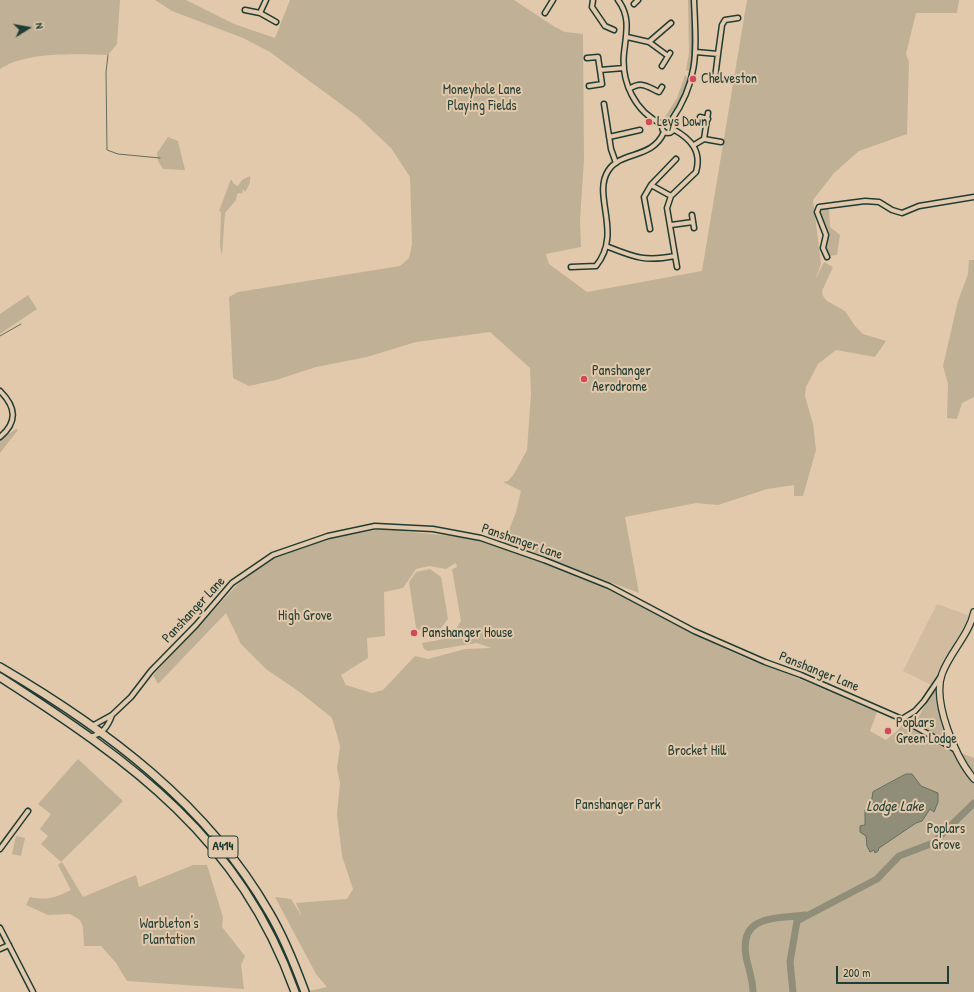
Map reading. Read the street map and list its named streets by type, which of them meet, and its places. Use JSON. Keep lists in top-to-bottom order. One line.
{"streets":{"highway":["A414"],"street":["Panshanger Lane"]},"crossings":[["Panshanger Lane","A414"]],"water":["Lodge Lake"],"parks":["Moneyhole Lane Playing Fields","High Grove","Brocket Hill","Panshanger Park","Poplars Grove","Warbleton's Plantation"],"places":["Chelveston","Leys Down","Panshanger Aerodrome","Panshanger House","Poplars Green Lodge"],"scale_bar":"200 m","north":"right"}
